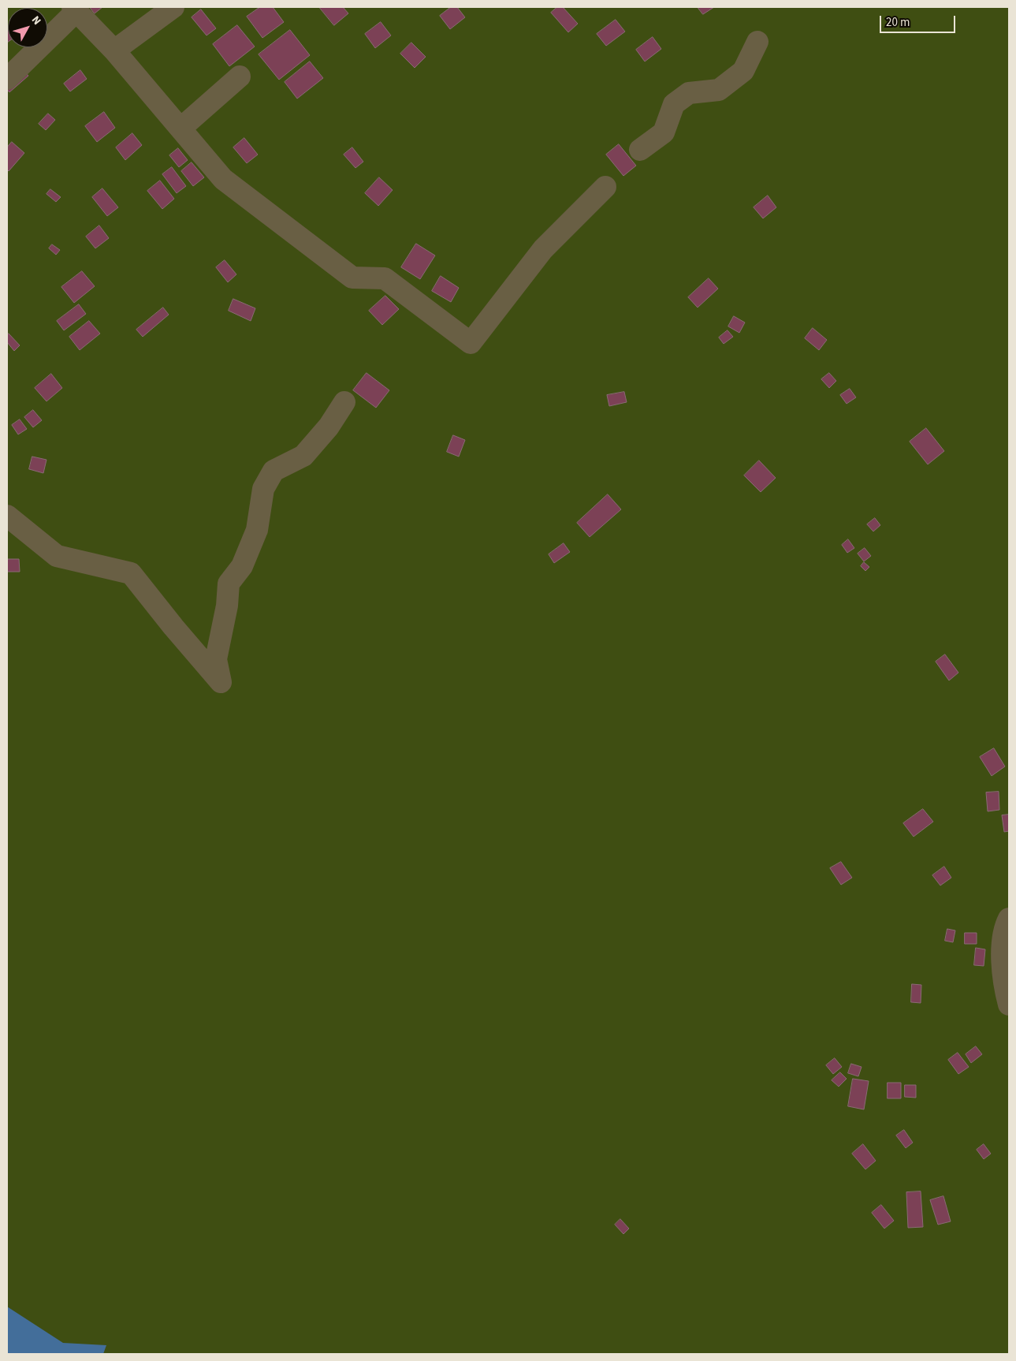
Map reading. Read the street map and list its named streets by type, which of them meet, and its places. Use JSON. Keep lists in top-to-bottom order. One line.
{"scale_bar":"20 m","north":"top right"}
